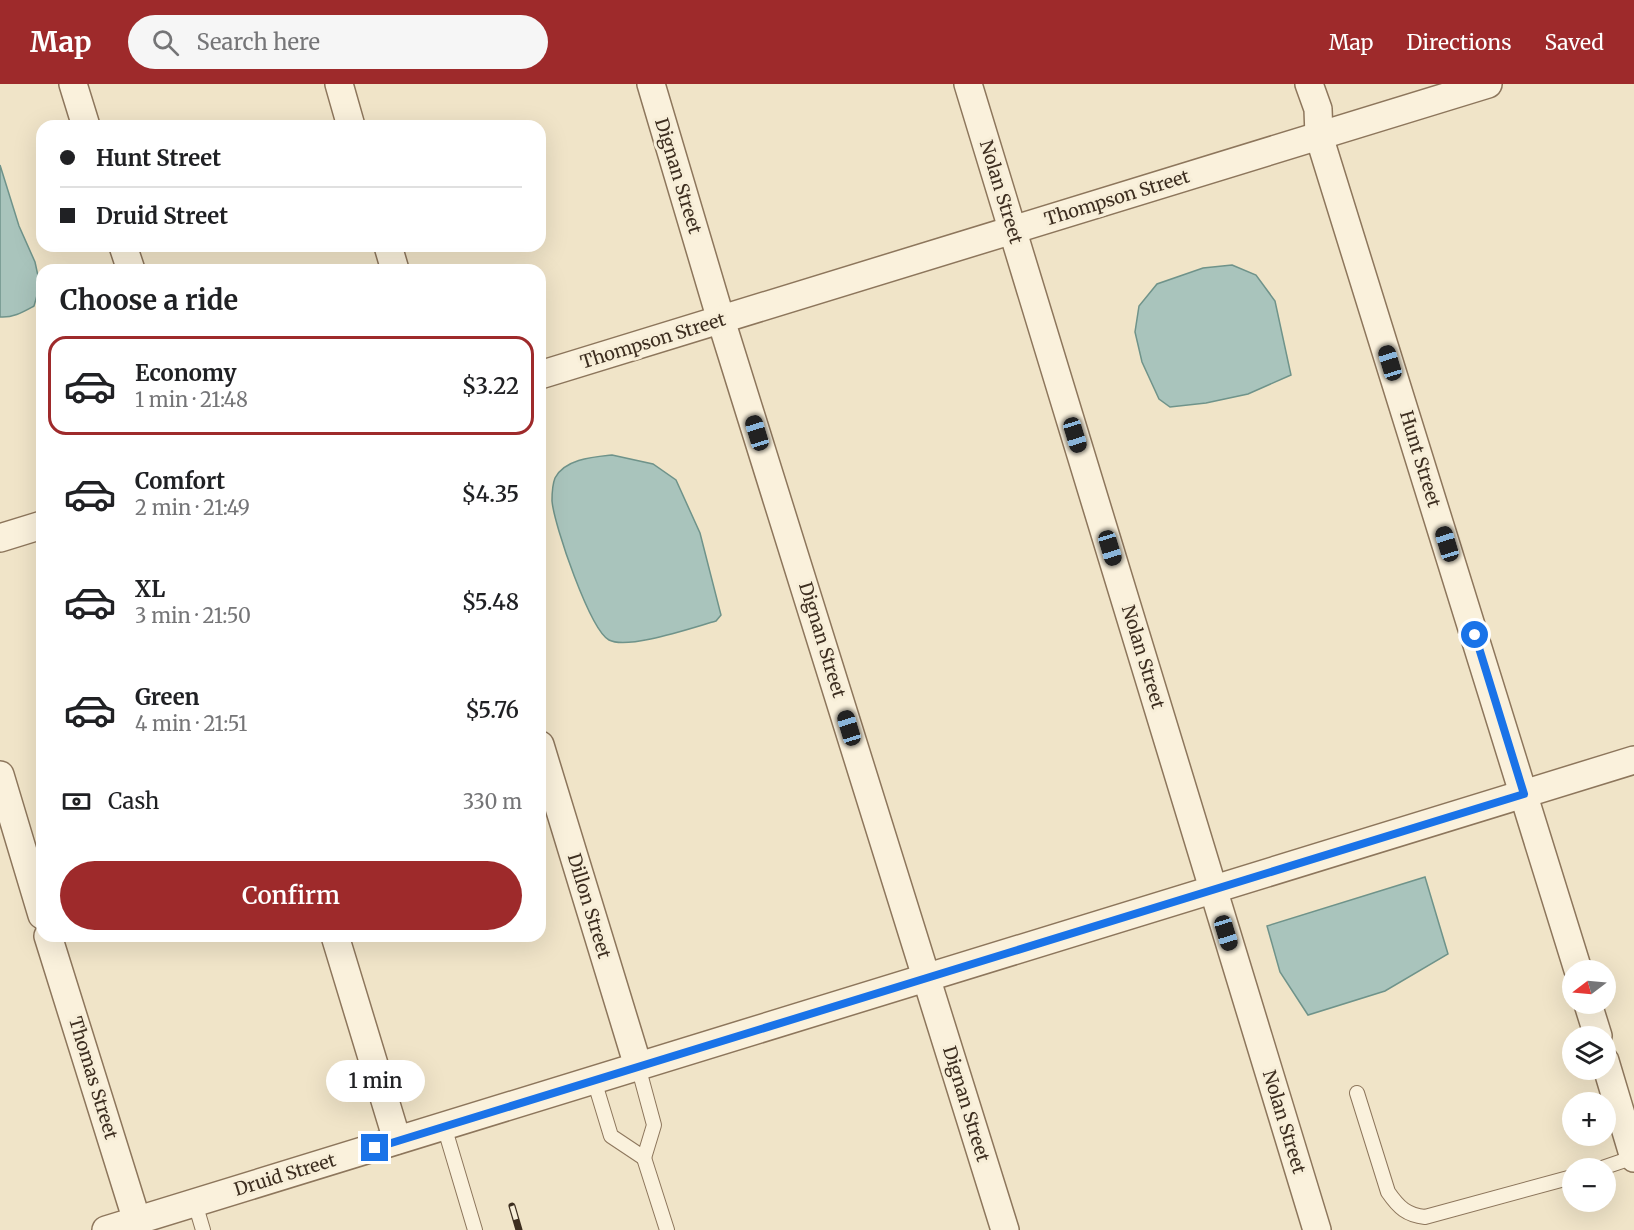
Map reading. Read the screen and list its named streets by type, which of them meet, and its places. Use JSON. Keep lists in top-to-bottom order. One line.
{"streets":{"street":["Dignan Street","Nolan Street","Thompson Street","Hunt Street","Dillon Street","Thomas Street","Druid Street"]},"crossings":[["Dignan Street","Thompson Street"],["Dignan Street","Druid Street"],["Nolan Street","Thompson Street"],["Nolan Street","Druid Street"],["Thompson Street","Hunt Street"],["Hunt Street","Druid Street"],["Dillon Street","Druid Street"],["Thomas Street","Druid Street"]],"north":"left","page":{"header":"Map","search":"Search here","nav":["Map","Directions","Saved"],"banner":["Hunt Street","Druid Street"],"heading":"Choose a ride","list":[{"name":"Economy","note":"1 min · 21:48","value":"$3.22"},{"name":"Comfort","note":"2 min · 21:49","value":"$4.35"},{"name":"XL","note":"3 min · 21:50","value":"$5.48"},{"name":"Green","note":"4 min · 21:51","value":"$5.76"}],"pay":["Cash","330 m"],"buttons":"Confirm","map_buttons":["+","−"],"bubble":"1 min"}}
